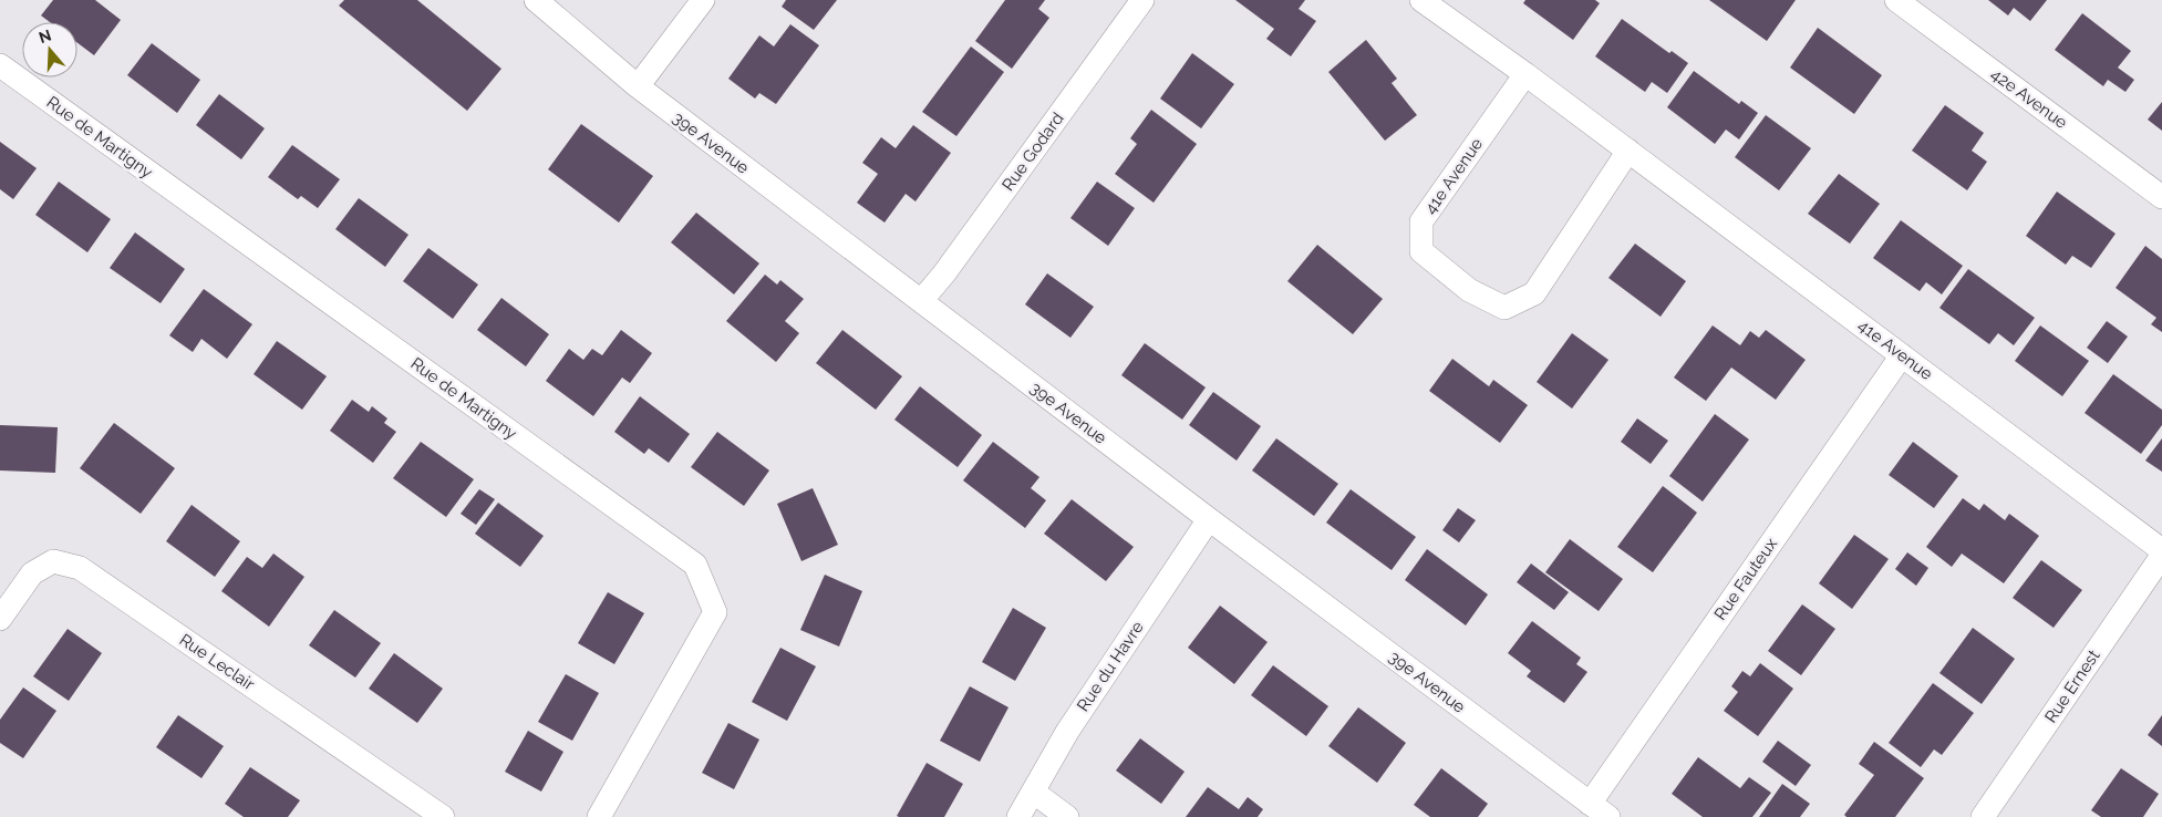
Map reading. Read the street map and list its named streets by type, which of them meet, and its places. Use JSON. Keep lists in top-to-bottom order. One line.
{"streets":{"street":["42e Avenue","Rue de Martigny","39e Avenue","Rue Godard","41e Avenue","Rue Fauteux","Rue Leclair","Rue du Havre","Rue Ernest"]},"crossings":[["39e Avenue","Rue Godard"],["39e Avenue","Rue Fauteux"],["39e Avenue","Rue du Havre"],["41e Avenue","Rue Fauteux"]],"north":"top"}
